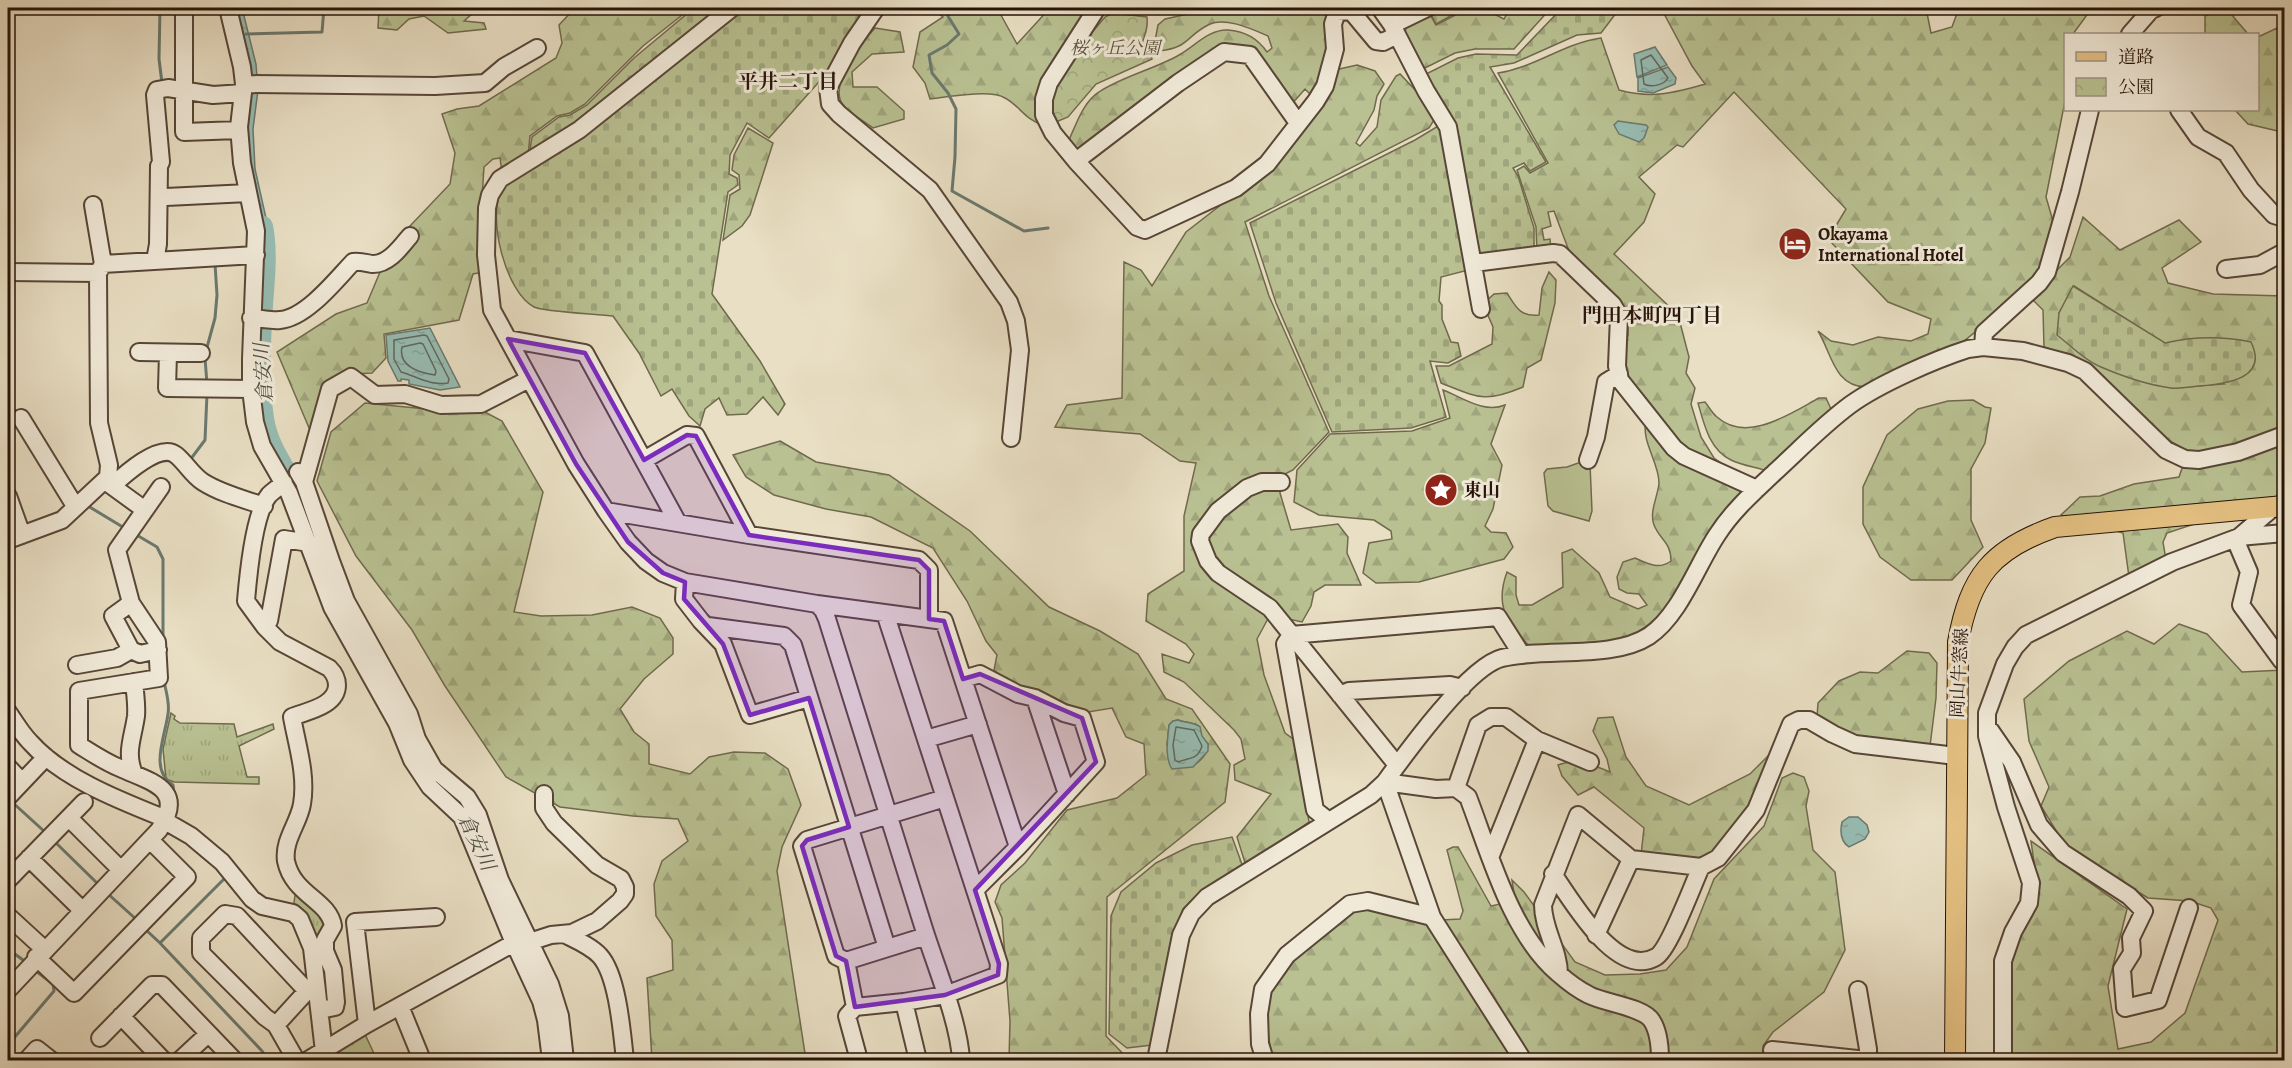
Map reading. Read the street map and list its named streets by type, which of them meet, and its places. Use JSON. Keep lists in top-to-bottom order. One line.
{"streets":{"main road":["岡山牛窓線"]},"districts":["平井二丁目","門田本町四丁目"],"water":["倉安川"],"parks":["桜ヶ丘公園"],"places":{"hotel":["Okayama International Hotel"],"place":["東山"]},"legend":["道路","公園"]}
